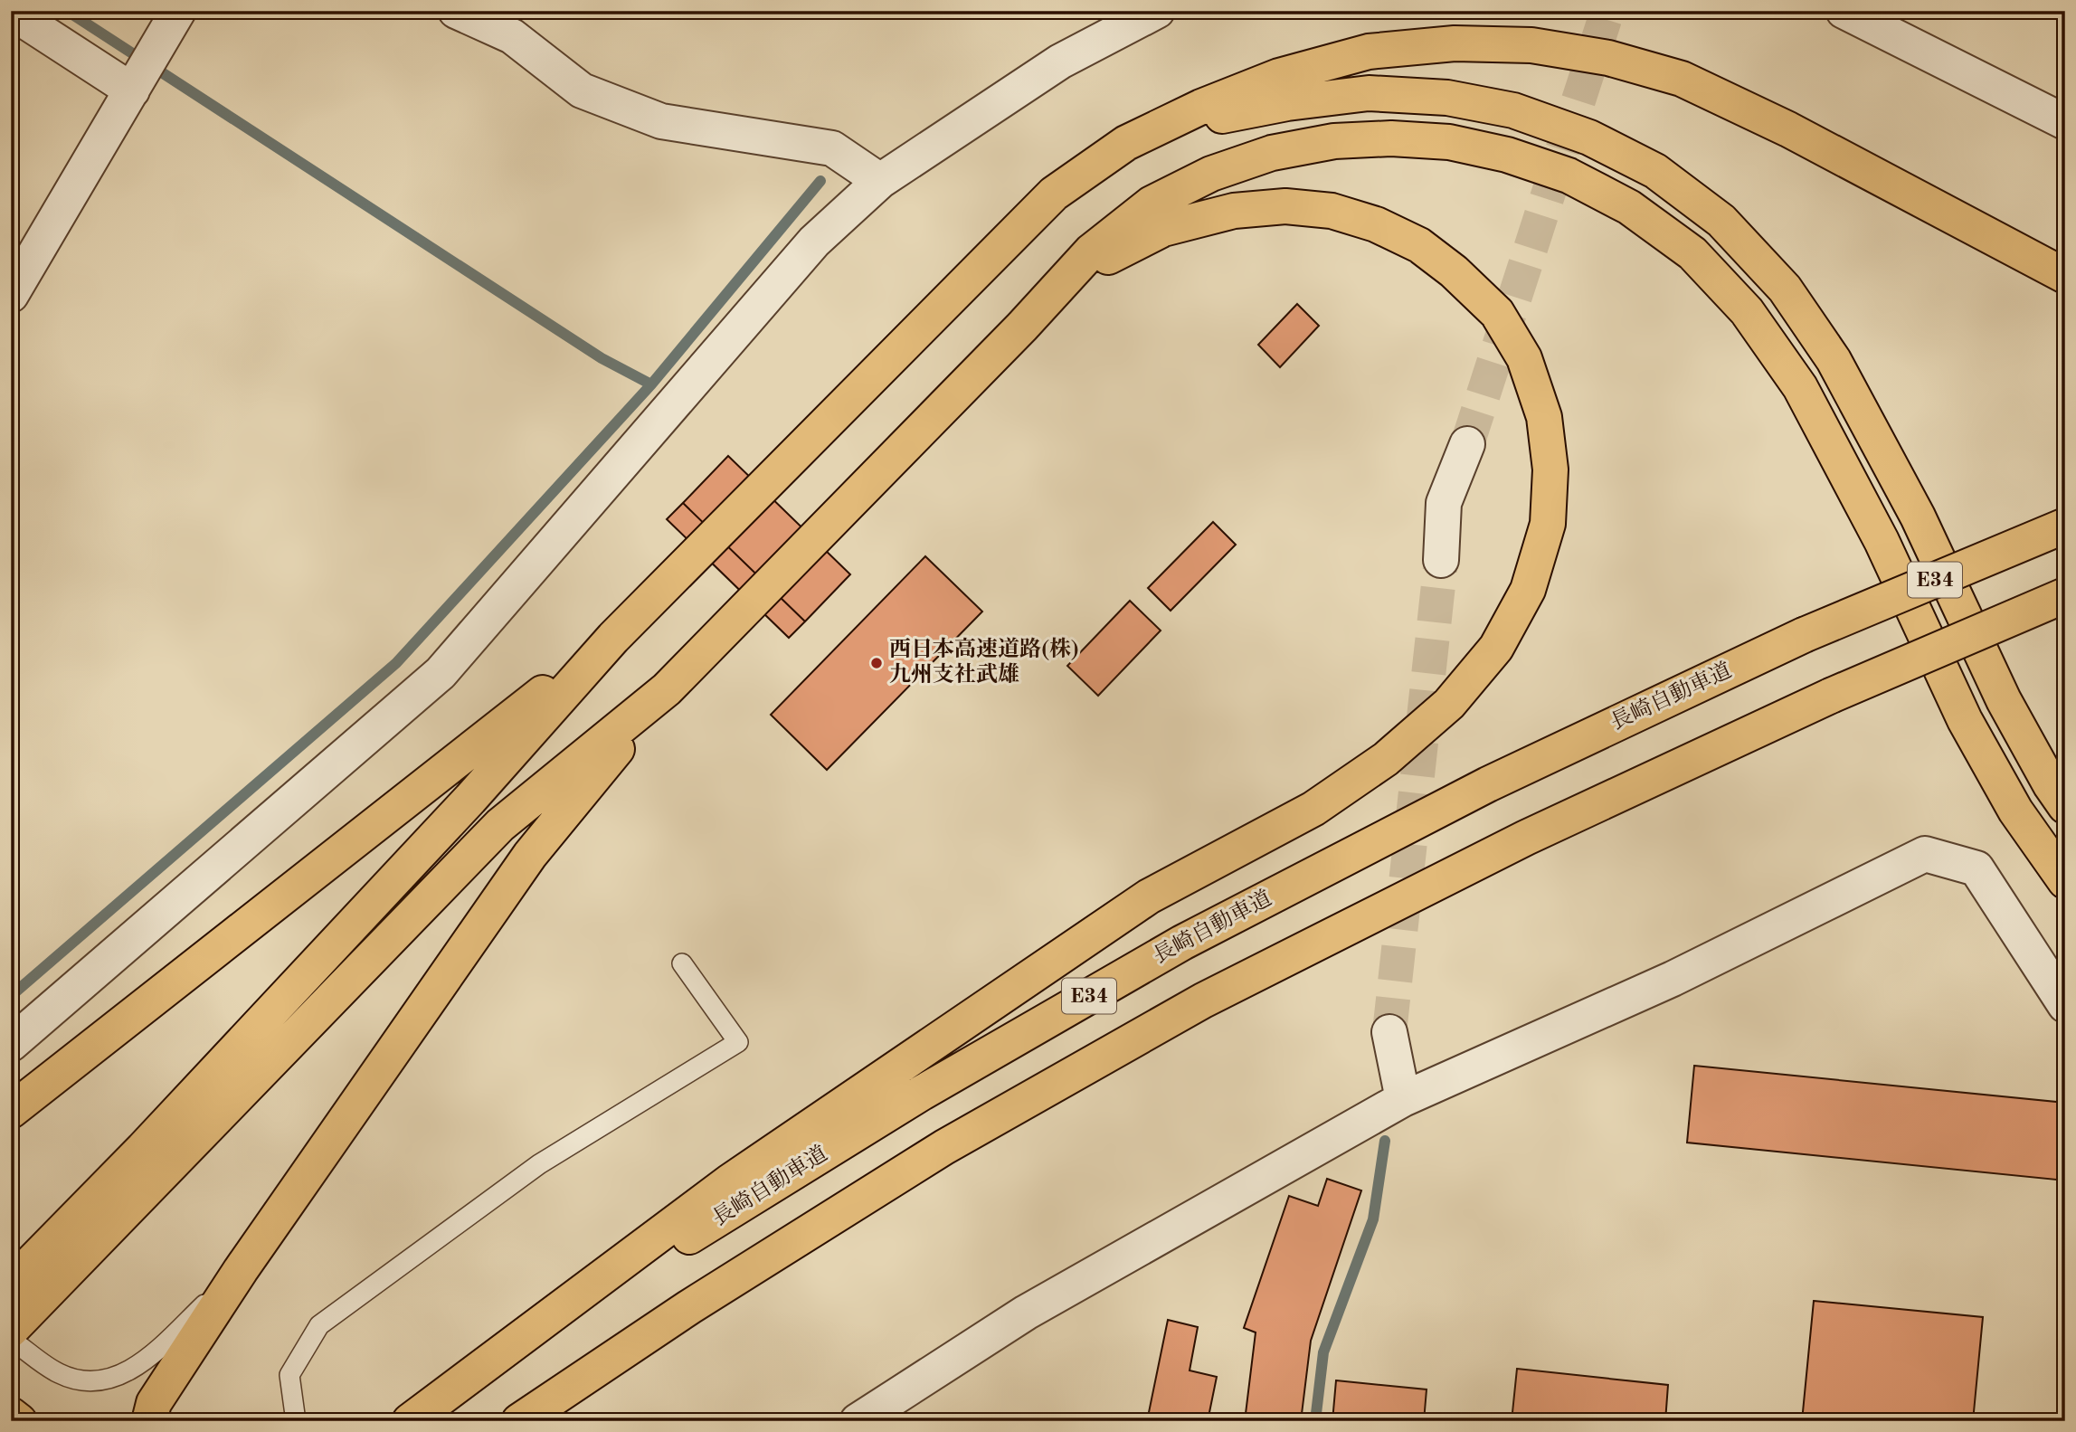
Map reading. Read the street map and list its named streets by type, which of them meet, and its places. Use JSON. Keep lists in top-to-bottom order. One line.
{"streets":{"highway":["E34","長崎自動車道"]},"places":["西日本高速道路(株) 九州支社武雄"]}
